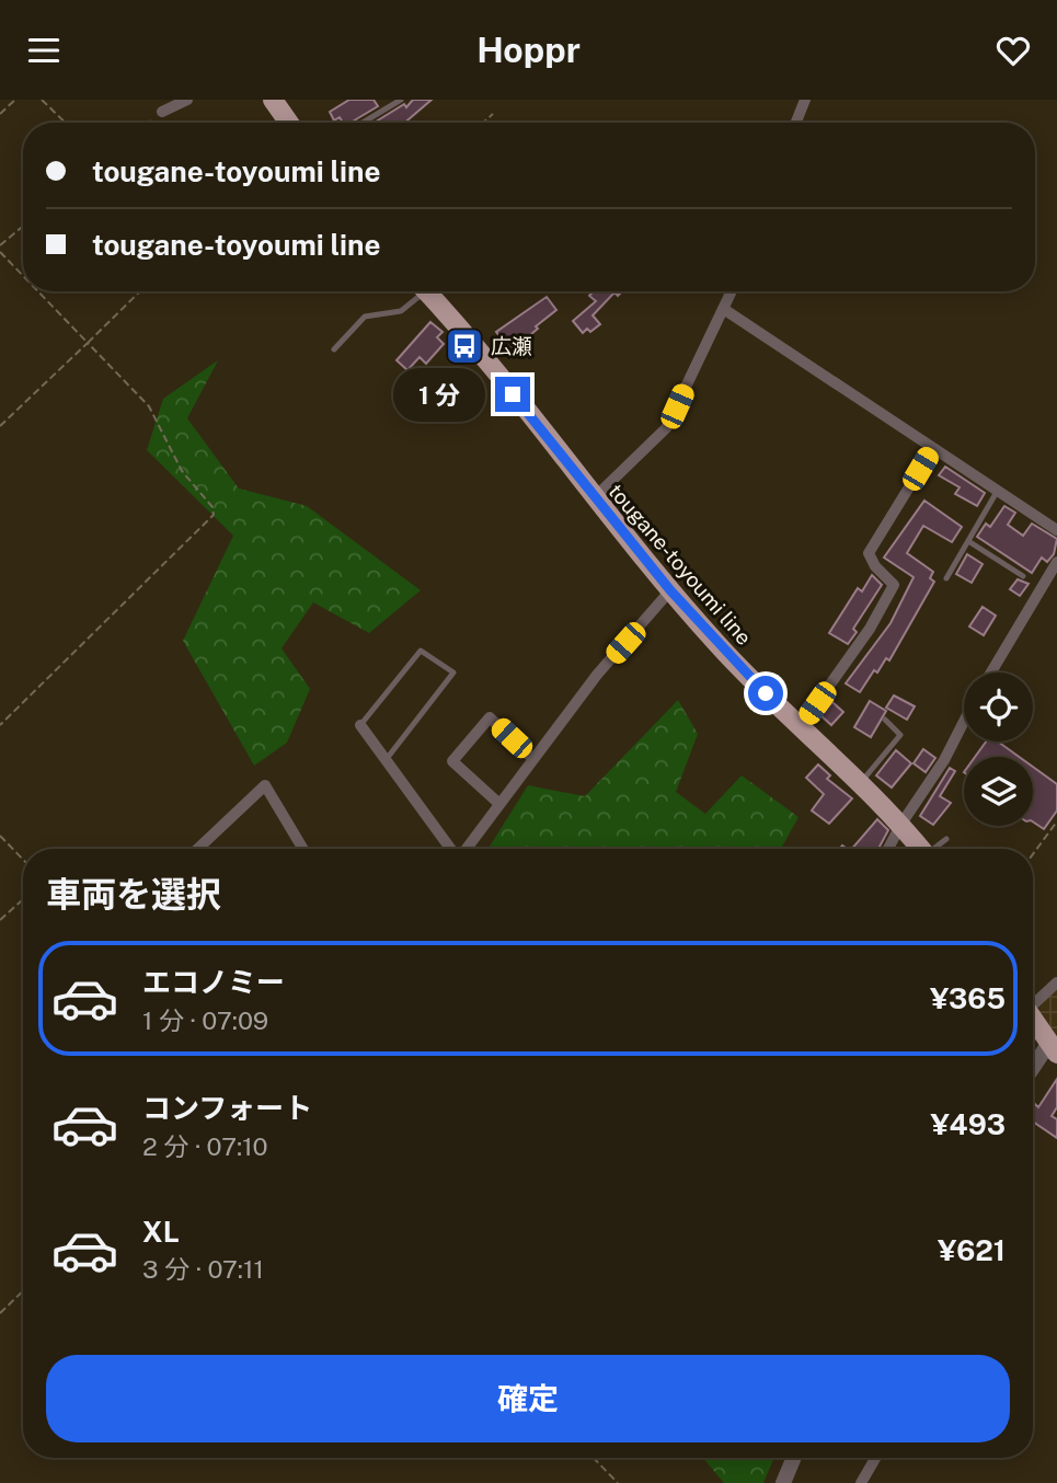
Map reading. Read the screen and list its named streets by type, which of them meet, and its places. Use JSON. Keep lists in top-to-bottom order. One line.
{"streets":{"main road":["tougane-toyoumi line"]},"places":{"bus stop":["広瀬"]},"page":{"header":"Hoppr","banner":["tougane-toyoumi line","tougane-toyoumi line"],"bubble":"1 分","heading":"車両を選択","list":[{"name":"エコノミー","note":"1 分 · 07:09","value":"¥365"},{"name":"コンフォート","note":"2 分 · 07:10","value":"¥493"},{"name":"XL","note":"3 分 · 07:11","value":"¥621"}],"buttons":"確定"}}
